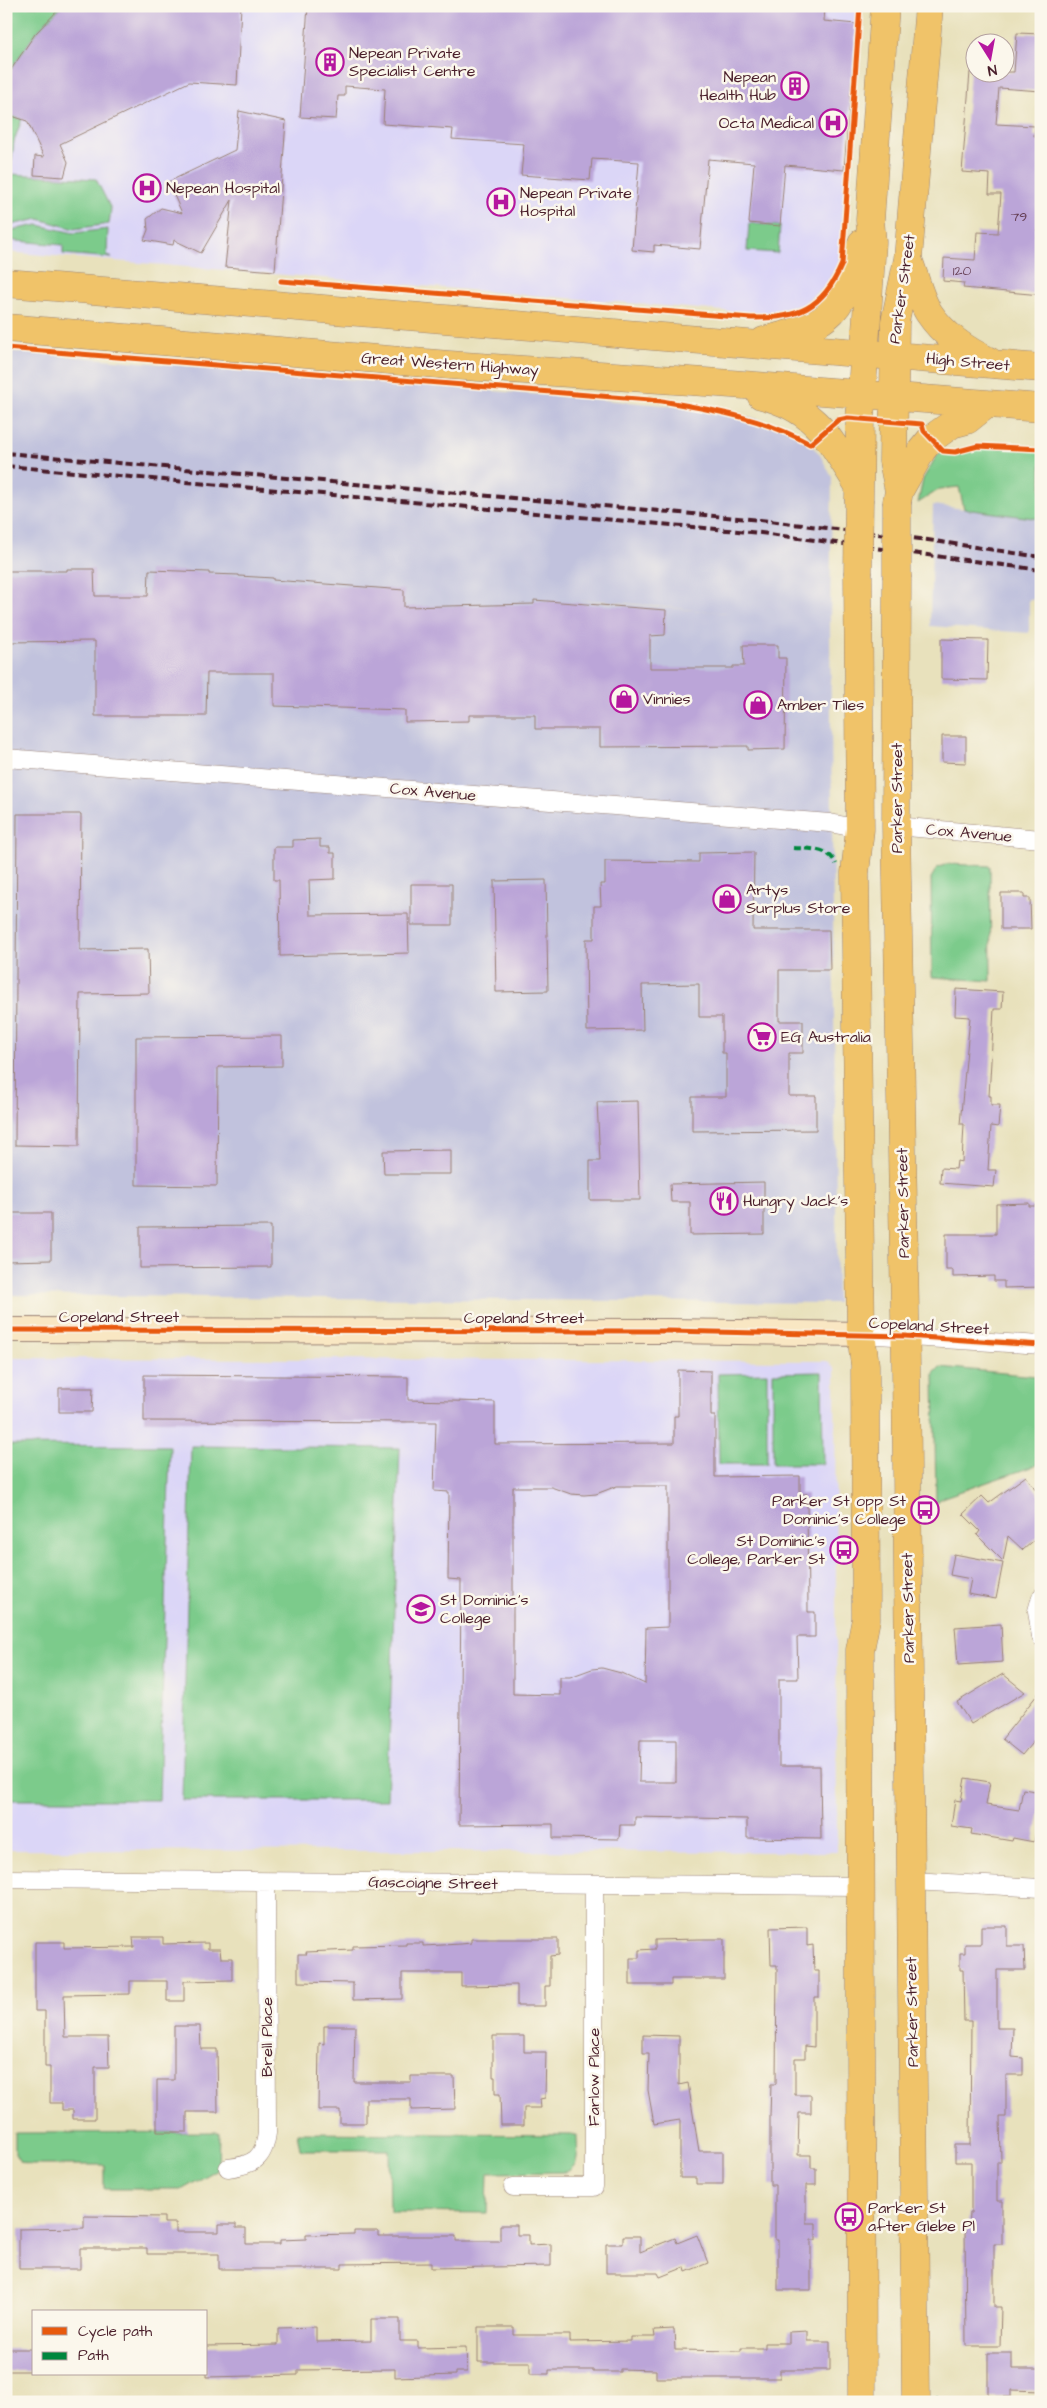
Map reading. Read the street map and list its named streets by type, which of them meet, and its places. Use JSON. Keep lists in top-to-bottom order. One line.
{"streets":{"highway":["Parker Street","High Street","Great Western Highway"],"street":["Cox Avenue","Copeland Street","Gascoigne Street","Brell Place","Farlow Place"]},"crossings":[["Parker Street","High Street"],["Parker Street","Great Western Highway"],["Parker Street","Cox Avenue"],["Parker Street","Copeland Street"],["Parker Street","Gascoigne Street"],["Gascoigne Street","Brell Place"],["Gascoigne Street","Farlow Place"]],"places":{"building":["Nepean Private Specialist Centre","Nepean Health Hub"],"hospital":["Octa Medical","Nepean Hospital","Nepean Private Hospital"],"shop":["Vinnies","Amber Tiles","Artys Surplus Store"],"supermarket":["EG Australia"],"restaurant":["Hungry Jack's"],"bus stop":["Parker St opp St Dominic's College","St Dominic's College, Parker St","Parker St after Glebe Pl"],"school or university":["St Dominic's College"]},"house_numbers":["79","120"],"legend":["Cycle path","Path"],"north":"bottom"}
